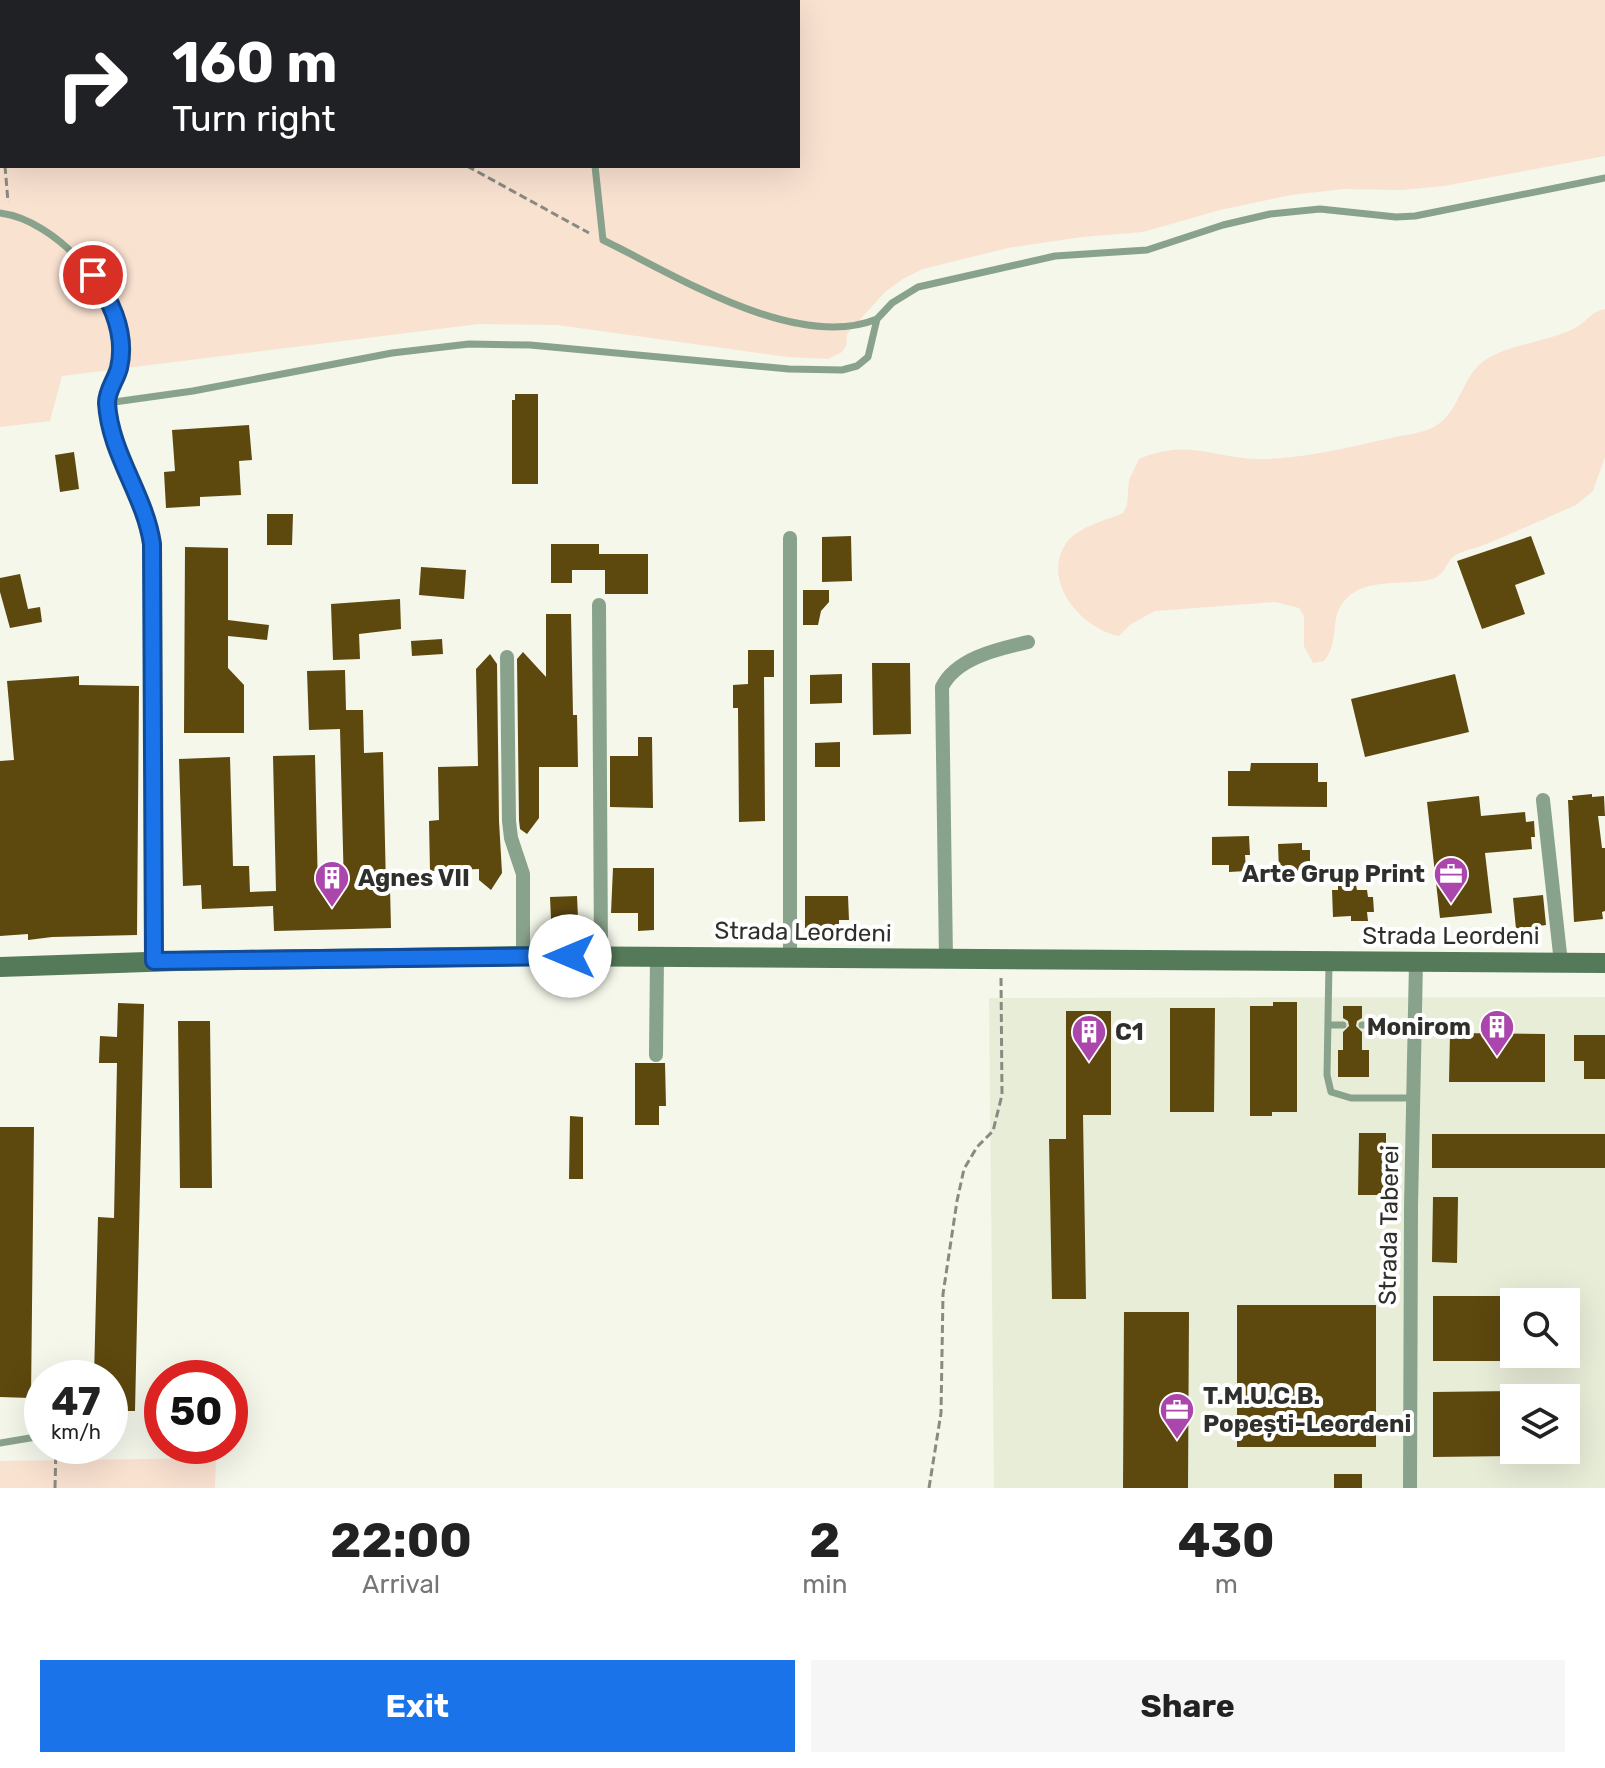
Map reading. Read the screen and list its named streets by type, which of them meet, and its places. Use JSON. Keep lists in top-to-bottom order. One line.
{"streets":{"main road":["Strada Leordeni"],"street":["Strada Taberei"]},"crossings":[["Strada Leordeni","Strada Taberei"]],"places":{"office":["Arte Grup Print","T.M.U.C.B. Popești-Leordeni"],"building":["Agnes VII","Monirom","C1"]},"page":{"turn":["160 m","Turn right"],"speed":"47 km/h","limit":"50","eta":["22:00","Arrival","2","min","430","m"],"buttons":["Exit","Share"]}}
